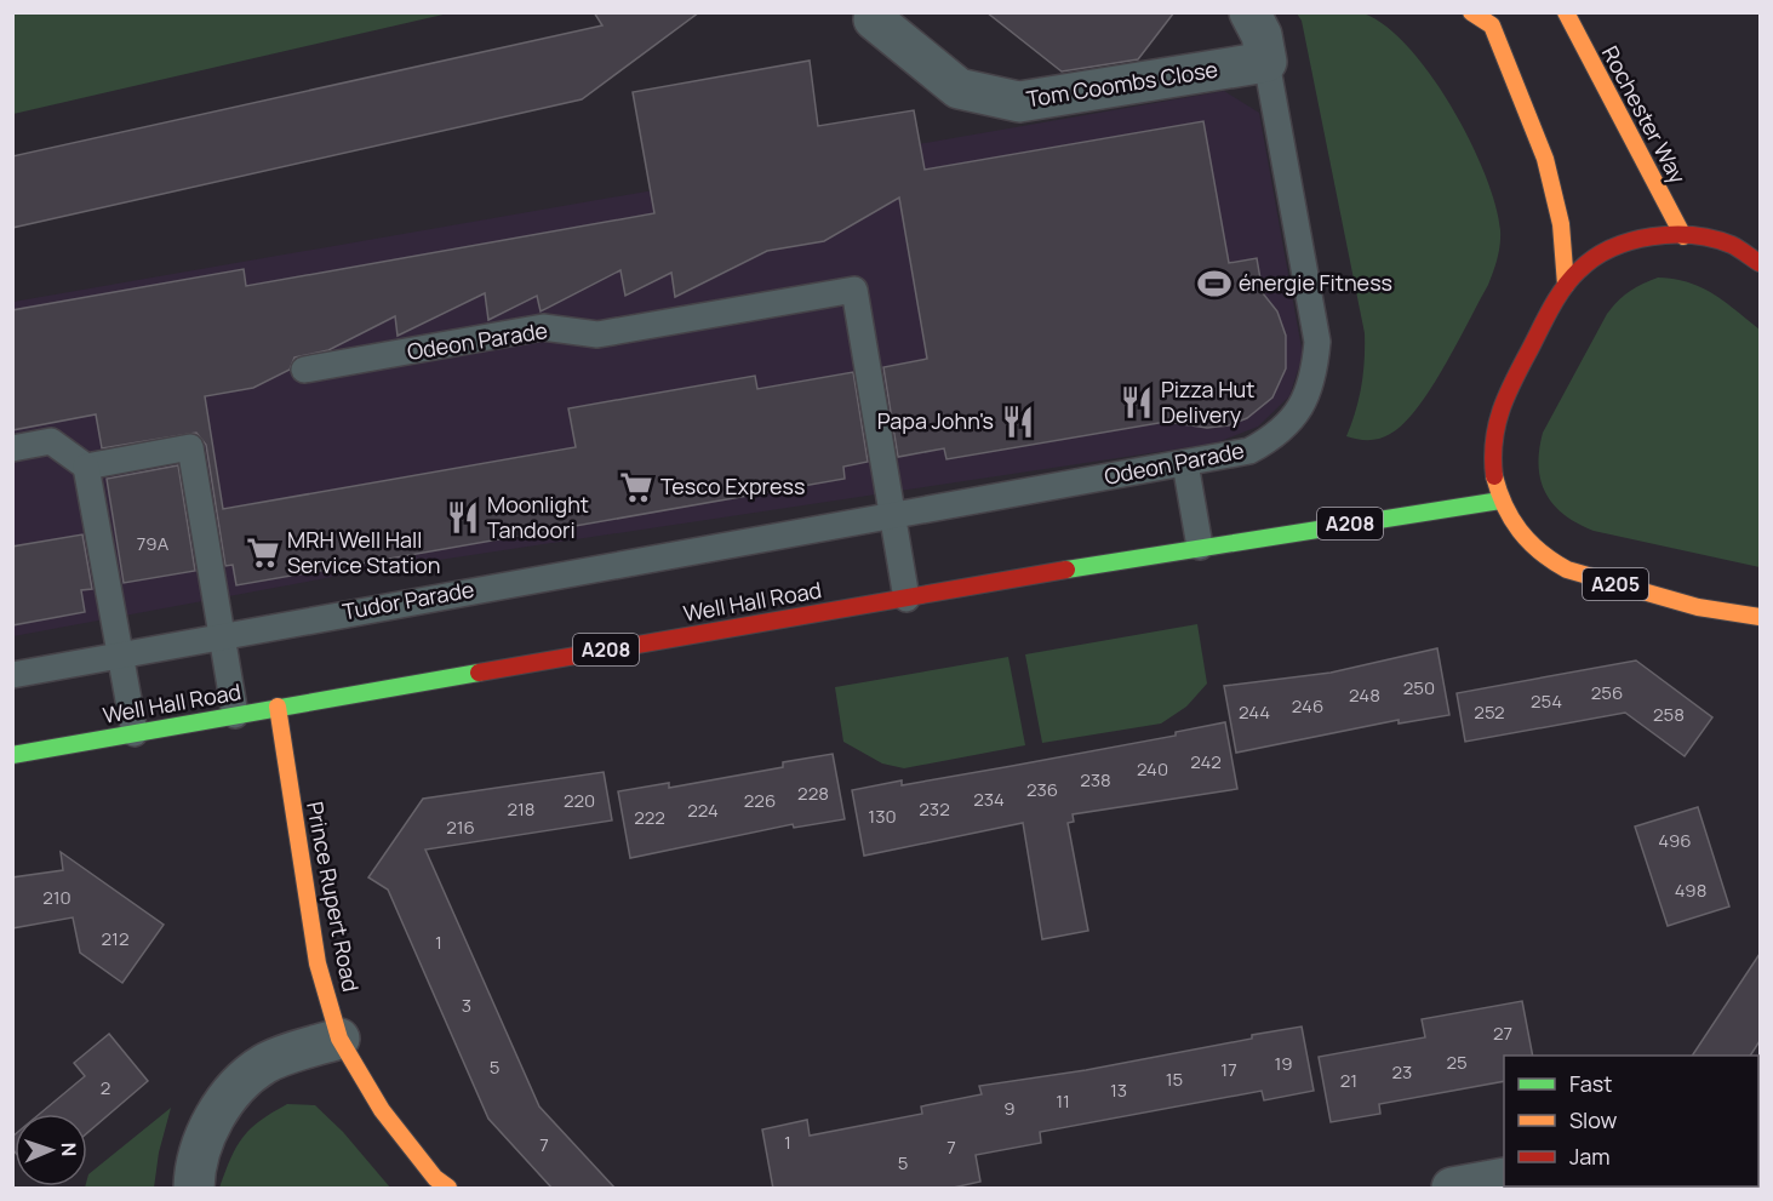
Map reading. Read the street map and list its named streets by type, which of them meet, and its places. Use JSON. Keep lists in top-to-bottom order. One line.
{"streets":{"main road":["Rochester Way","A208","A205","Well Hall Road","Prince Rupert Road"],"street":["Tom Coombs Close","Odeon Parade"],"lane":["Tudor Parade"]},"crossings":[["Tom Coombs Close","Odeon Parade"],["Rochester Way","A205"],["Odeon Parade","Tudor Parade"],["Odeon Parade","Well Hall Road"],["A205","Well Hall Road"],["Well Hall Road","Prince Rupert Road"]],"places":{"sports":["énergie Fitness"],"restaurant":["Pizza Hut Delivery","Papa John's","Moonlight Tandoori"],"supermarket":["Tesco Express","MRH Well Hall Service Station"]},"house_numbers":["79A","250","256","248","254","246","244","252","258","242","240","238","236","228","234","220","226","218","232","224","130","222","216","496","498","210","212","1","3","27","25","19","5","17","23","15","21","2","13","11","9","1","7","7","5"],"legend":["Fast","Slow","Jam"],"north":"right"}
